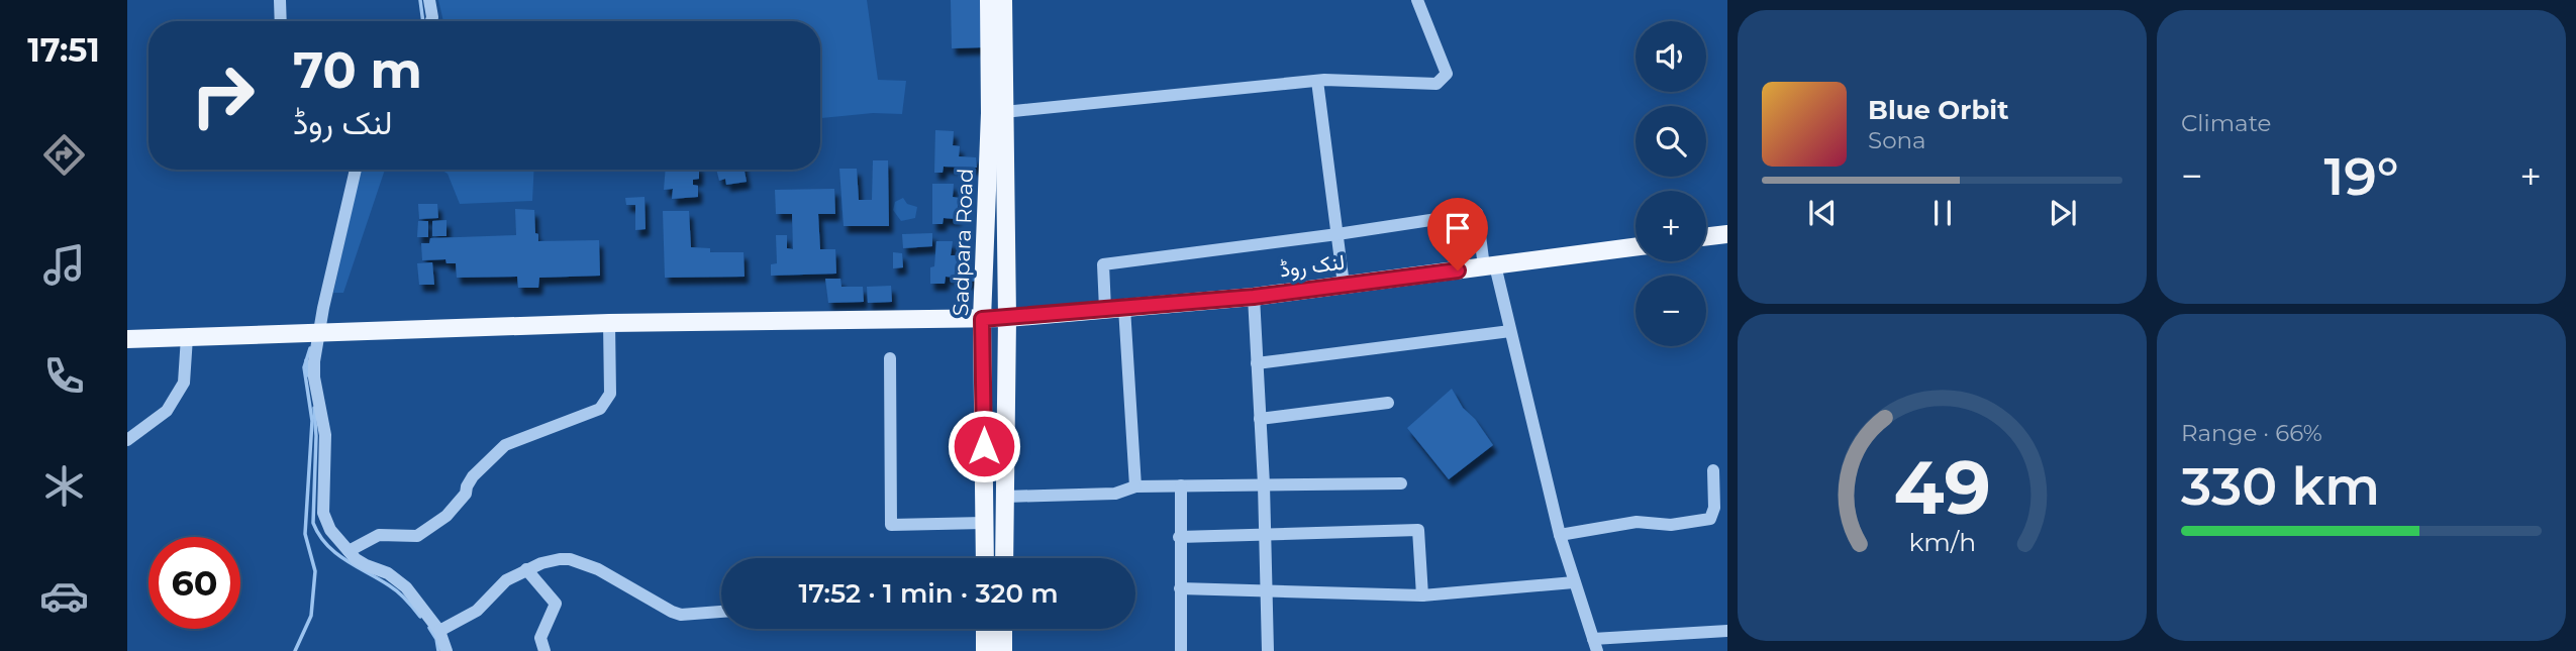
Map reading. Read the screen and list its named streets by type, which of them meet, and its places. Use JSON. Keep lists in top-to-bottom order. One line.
{"streets":{"main road":["Sadpara Road","لنک روڈ"]},"crossings":[["Sadpara Road","لنک روڈ"]],"page":{"tabs":"17:51","tile":["Climate",["Range · 66%","330 km"]],"map_buttons":["+","−"],"turn":["70 m","لنک روڈ"],"song":["Blue Orbit","Sona"],"heat":["−","19°","+"],"limit":"60","trip":"17:52 · 1 min · 320 m","gauge":["49","km/h"]}}
